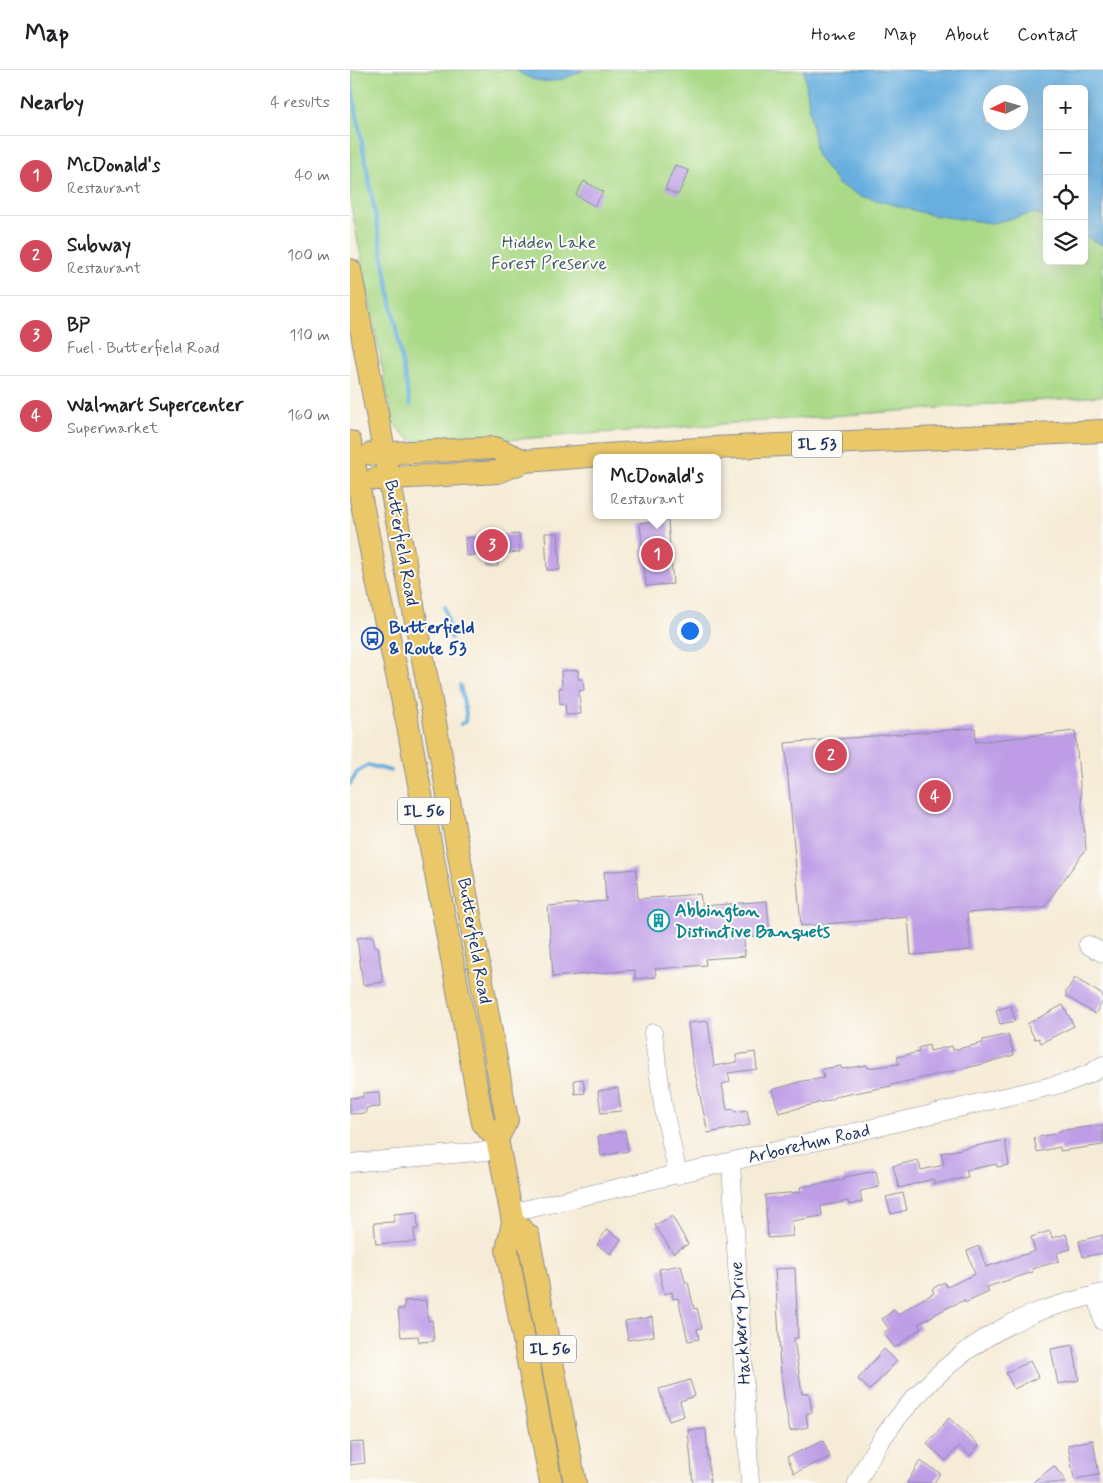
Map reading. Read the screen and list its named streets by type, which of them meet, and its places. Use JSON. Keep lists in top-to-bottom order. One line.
{"streets":{"main road":["IL 53","Butterfield Road","IL 56"],"street":["Arboretum Road","Hackberry Drive"]},"crossings":[["IL 53","Butterfield Road"],["Butterfield Road","IL 56"],["Butterfield Road","Arboretum Road"],["IL 56","Arboretum Road"],["Arboretum Road","Hackberry Drive"]],"parks":["Hidden Lake Forest Preserve"],"places":{"bus stop":["Butterfield & Route 53"],"building":["Abbington Distinctive Banquets"]},"north":"left","page":{"header":"Map","nav":["Home","Map","About","Contact"],"heading":["Nearby","4 results"],"map_buttons":["+","−"],"list":[{"mark":"1","name":"McDonald's","note":"Restaurant","value":"40 m"},{"mark":"2","name":"Subway","note":"Restaurant","value":"100 m"},{"mark":"3","name":"BP","note":"Fuel · Butterfield Road","value":"110 m"},{"mark":"4","name":"Walmart Supercenter","note":"Supermarket","value":"160 m"}],"popup":["McDonald's","Restaurant"],"pins":["3","1","2","4"]}}
